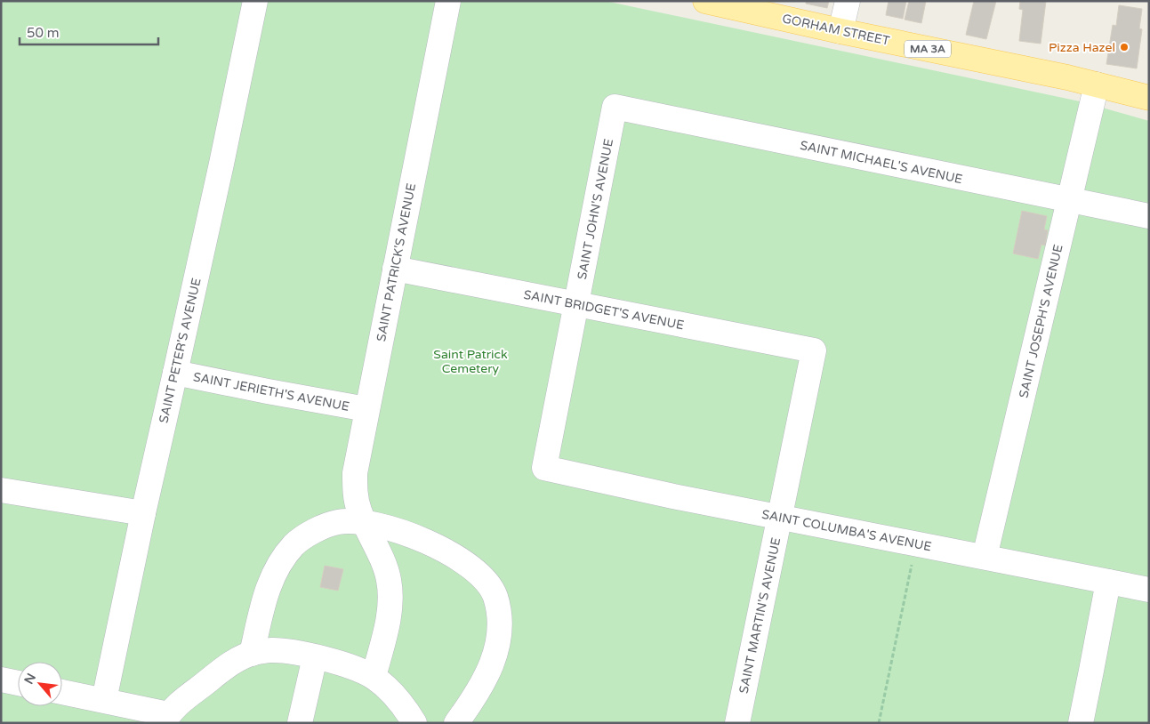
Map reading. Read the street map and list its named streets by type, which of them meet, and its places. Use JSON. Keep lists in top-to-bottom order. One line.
{"streets":{"main road":["GORHAM STREET","MA 3A"],"street":["SAINT MICHAEL'S AVENUE","SAINT JOHN'S AVENUE","SAINT PATRICK'S AVENUE","SAINT BRIDGET'S AVENUE","SAINT JOSEPH'S AVENUE","SAINT PETER'S AVENUE","SAINT JERIETH'S AVENUE","SAINT COLUMBA'S AVENUE","SAINT MARTIN'S AVENUE"]},"crossings":[["GORHAM STREET","SAINT JOSEPH'S AVENUE"],["SAINT MICHAEL'S AVENUE","SAINT JOHN'S AVENUE"],["SAINT MICHAEL'S AVENUE","SAINT JOSEPH'S AVENUE"],["SAINT JOHN'S AVENUE","SAINT BRIDGET'S AVENUE"],["SAINT JOHN'S AVENUE","SAINT COLUMBA'S AVENUE"],["SAINT PATRICK'S AVENUE","SAINT BRIDGET'S AVENUE"],["SAINT PATRICK'S AVENUE","SAINT JERIETH'S AVENUE"],["SAINT BRIDGET'S AVENUE","SAINT MARTIN'S AVENUE"],["SAINT JOSEPH'S AVENUE","SAINT COLUMBA'S AVENUE"],["SAINT PETER'S AVENUE","SAINT JERIETH'S AVENUE"],["SAINT COLUMBA'S AVENUE","SAINT MARTIN'S AVENUE"]],"parks":["Saint Patrick Cemetery"],"places":["Pizza Hazel"],"scale_bar":"50 m","north":"top left"}
